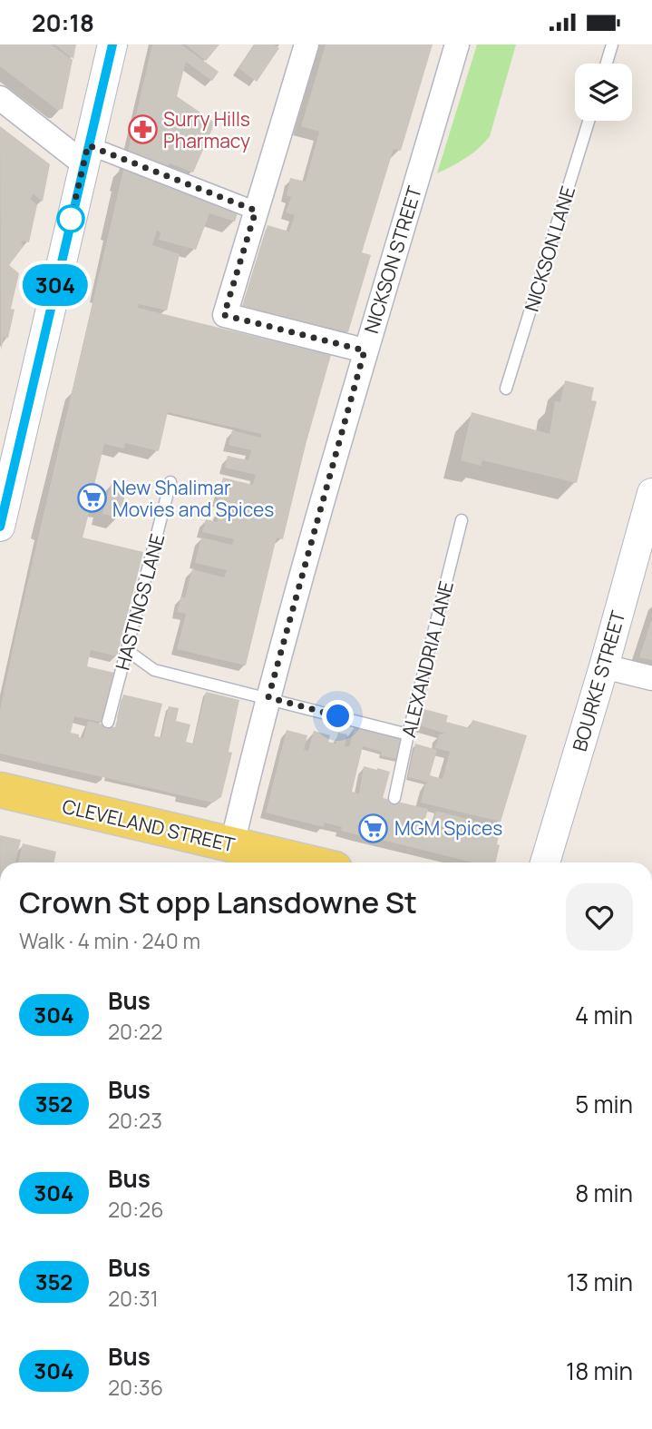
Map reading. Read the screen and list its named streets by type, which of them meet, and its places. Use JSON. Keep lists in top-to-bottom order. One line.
{"streets":{"main road":["CLEVELAND STREET"],"street":["NICKSON STREET","BOURKE STREET"],"lane":["NICKSON LANE","HASTINGS LANE","ALEXANDRIA LANE"]},"crossings":[["NICKSON STREET","CLEVELAND STREET"]],"places":{"pharmacy":["Surry Hills Pharmacy"],"supermarket":["New Shalimar Movies and Spices","MGM Spices"]},"lines":["bus line 304"],"page":{"status":"20:18","on_map":"304","heading":["Crown St opp Lansdowne St","Walk · 4 min · 240 m"],"list":[{"mark":"304","name":"Bus","note":"20:22","value":"4 min"},{"mark":"352","name":"Bus","note":"20:23","value":"5 min"},{"mark":"304","name":"Bus","note":"20:26","value":"8 min"},{"mark":"352","name":"Bus","note":"20:31","value":"13 min"},{"mark":"304","name":"Bus","note":"20:36","value":"18 min"}]}}
